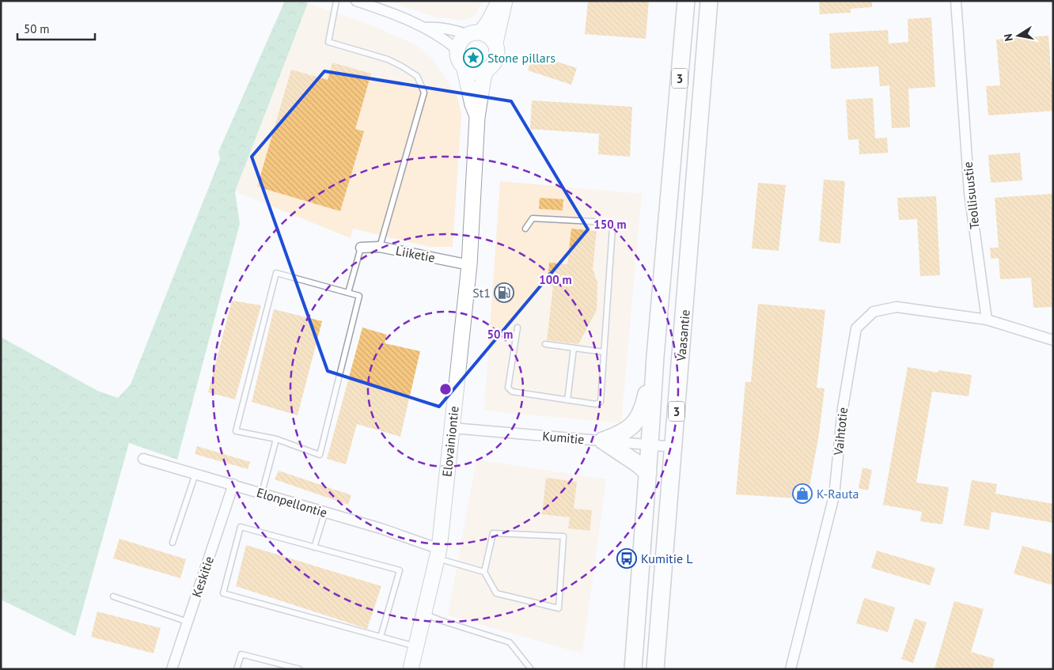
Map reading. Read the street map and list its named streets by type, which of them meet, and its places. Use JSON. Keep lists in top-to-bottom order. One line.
{"streets":{"highway":["3","Vaasantie"],"main road":["Elovainiontie"],"street":["Teollisuustie","Liiketie","Vaihtotie","Kumitie","Elonpellontie","Keskitie"]},"crossings":[["Teollisuustie","Vaihtotie"],["Liiketie","Elovainiontie"],["Vaasantie","Kumitie"],["Kumitie","Elovainiontie"],["Elovainiontie","Elonpellontie"],["Elonpellontie","Keskitie"]],"places":{"place":["Stone pillars"],"fuel station":["St1"],"shop":["K-Rauta"],"bus stop":["Kumitie L"]},"scale_bar":"50 m","north":"left","rings":["150 m","100 m","50 m"]}
